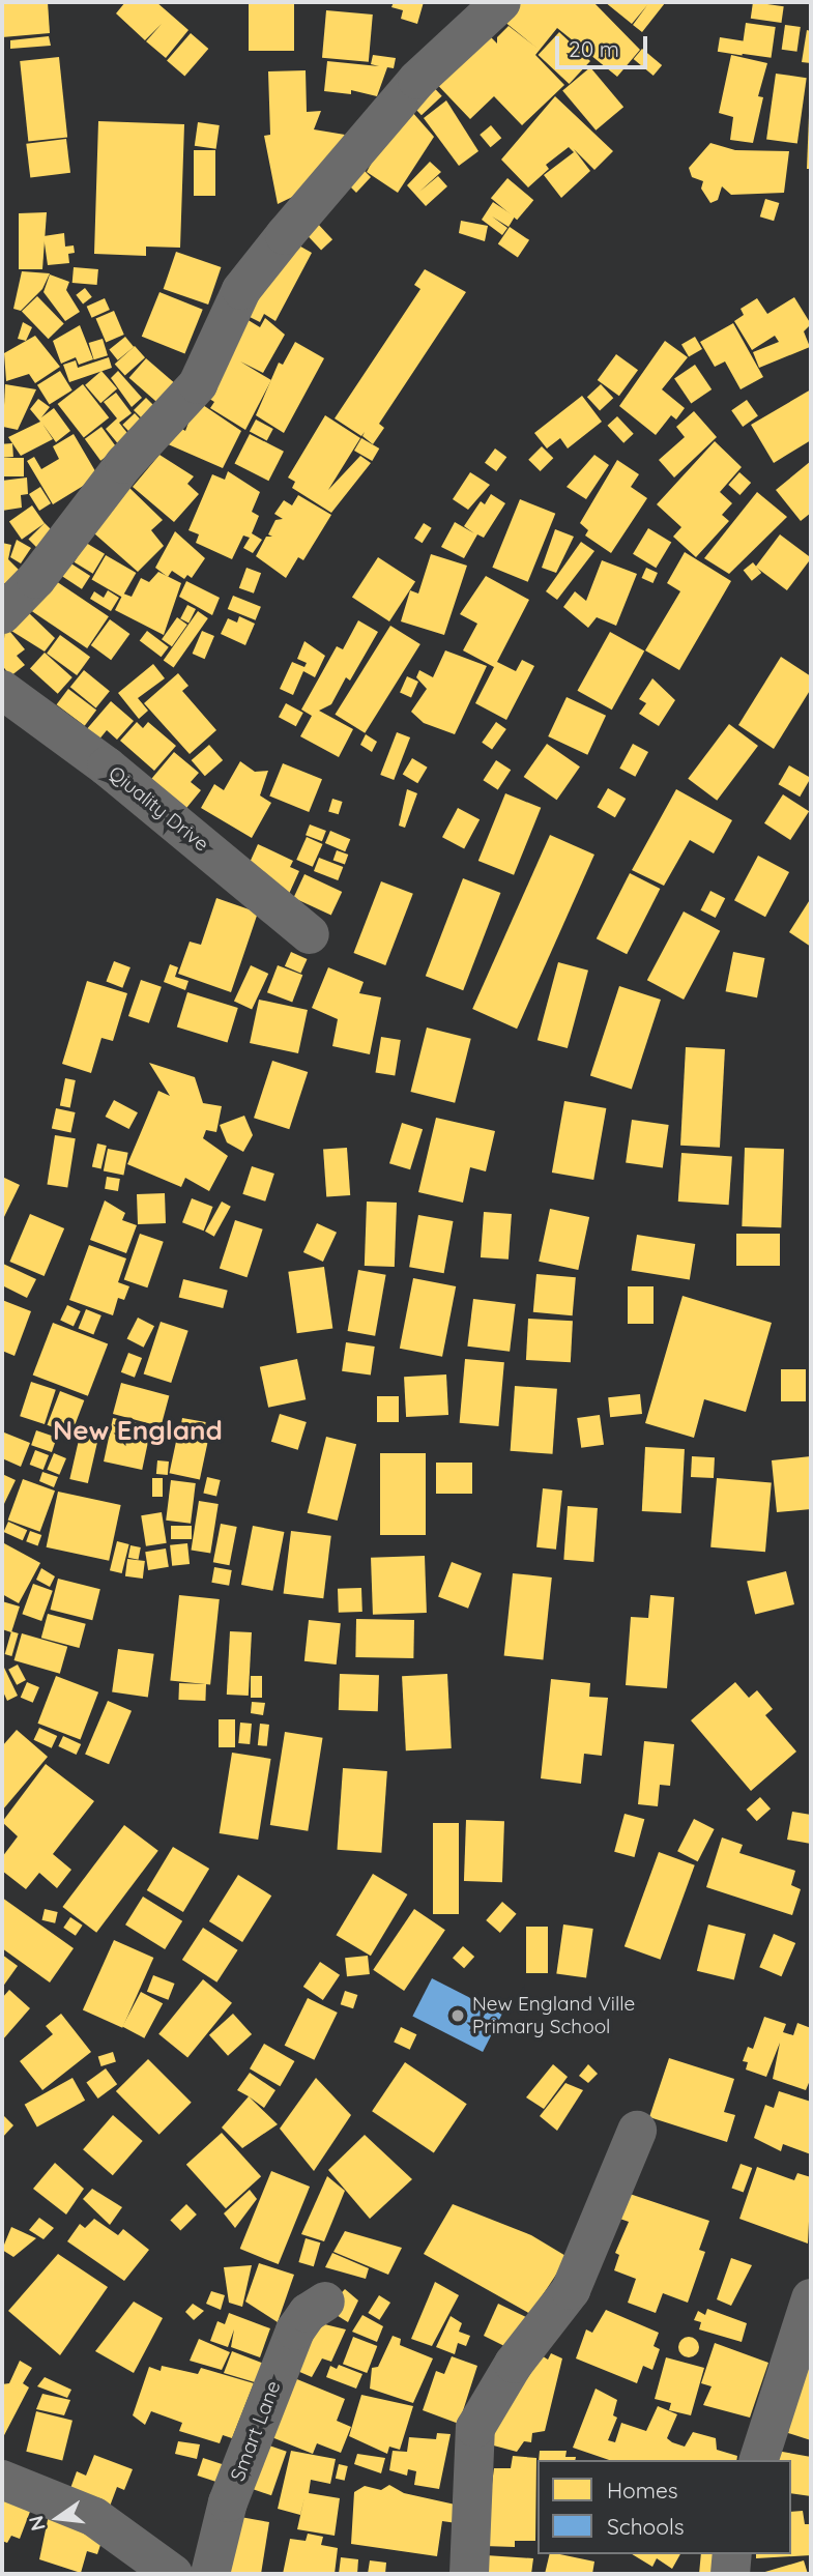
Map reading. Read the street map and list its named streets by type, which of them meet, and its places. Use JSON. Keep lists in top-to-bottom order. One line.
{"streets":{"street":["Qiuality Drive","Smart Lane"]},"districts":["New England"],"places":["New England Ville Primary School"],"legend":["Homes","Schools"],"scale_bar":"20 m","north":"left"}
